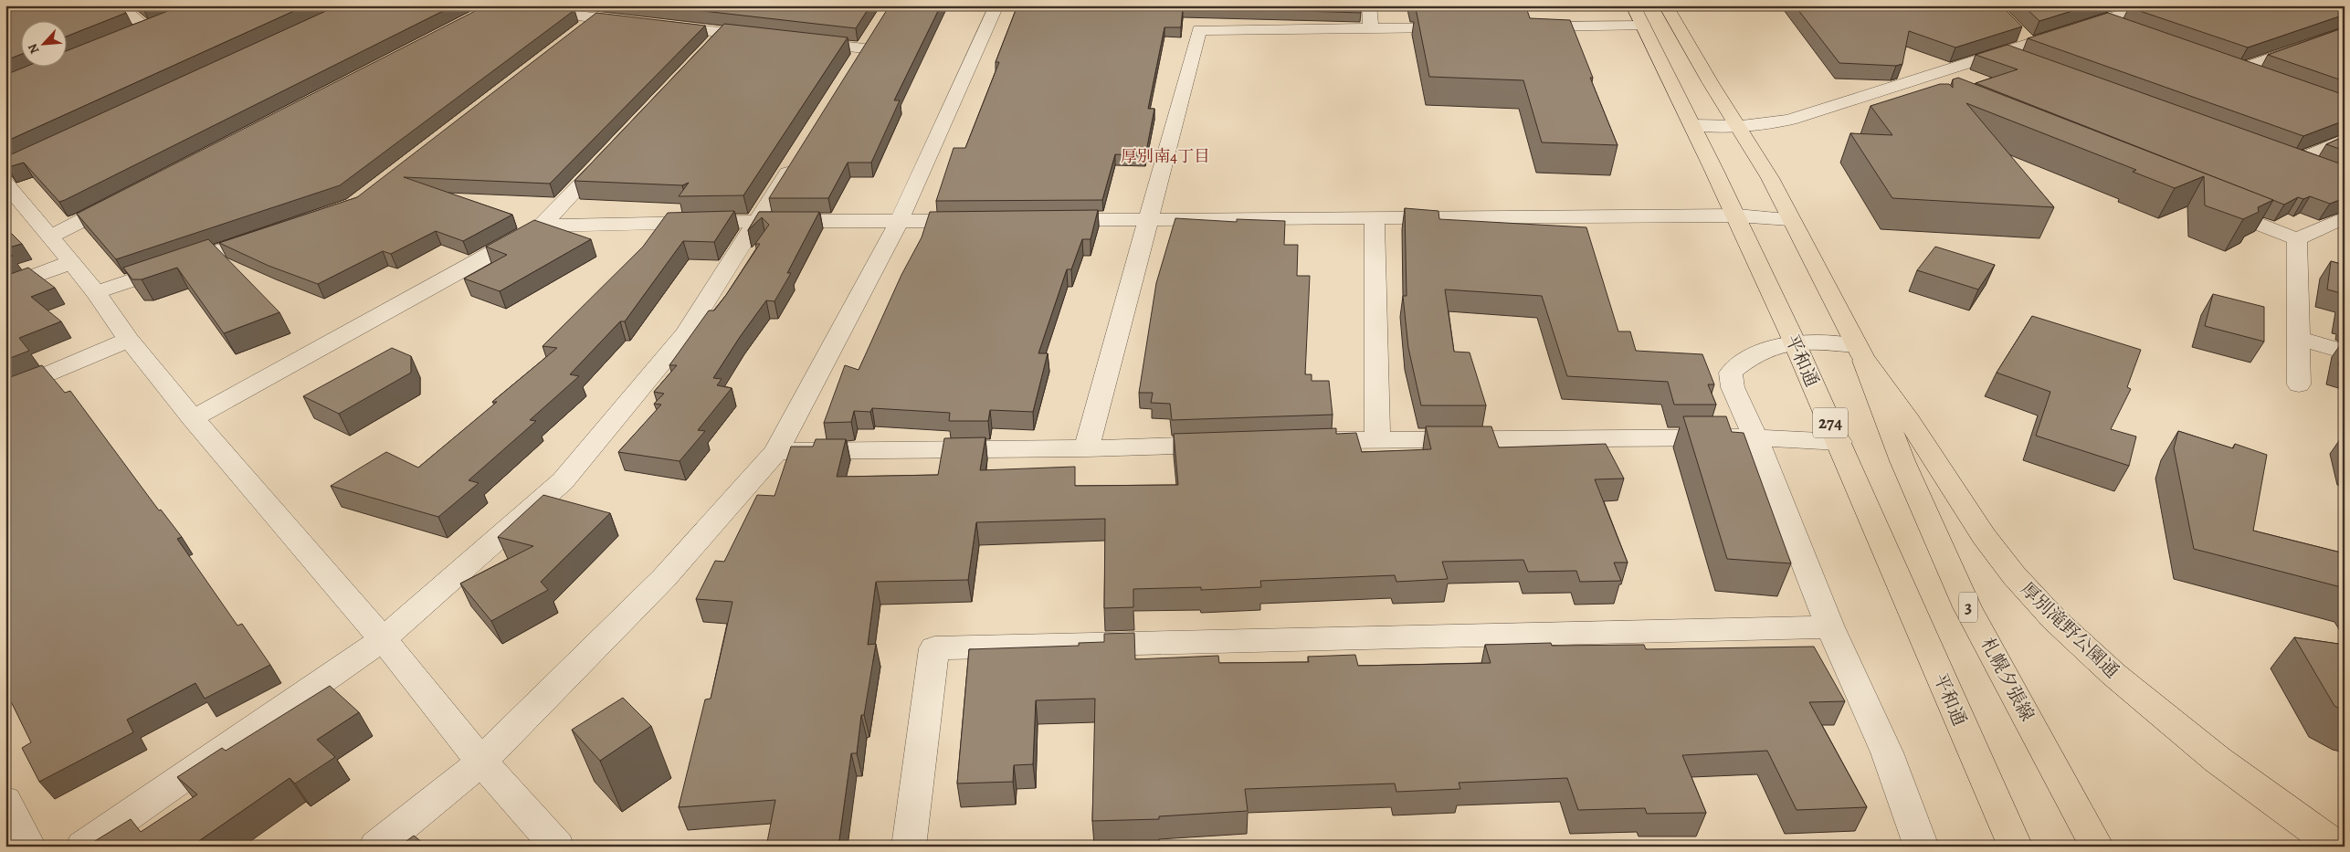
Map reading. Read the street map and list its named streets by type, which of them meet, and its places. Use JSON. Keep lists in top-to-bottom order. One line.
{"streets":{"main road":["平和通","274","3","厚別滝野公園通","札幌夕張線"]},"crossings":[["厚別滝野公園通","札幌夕張線"]],"districts":["厚別南4丁目"],"north":"bottom left"}
